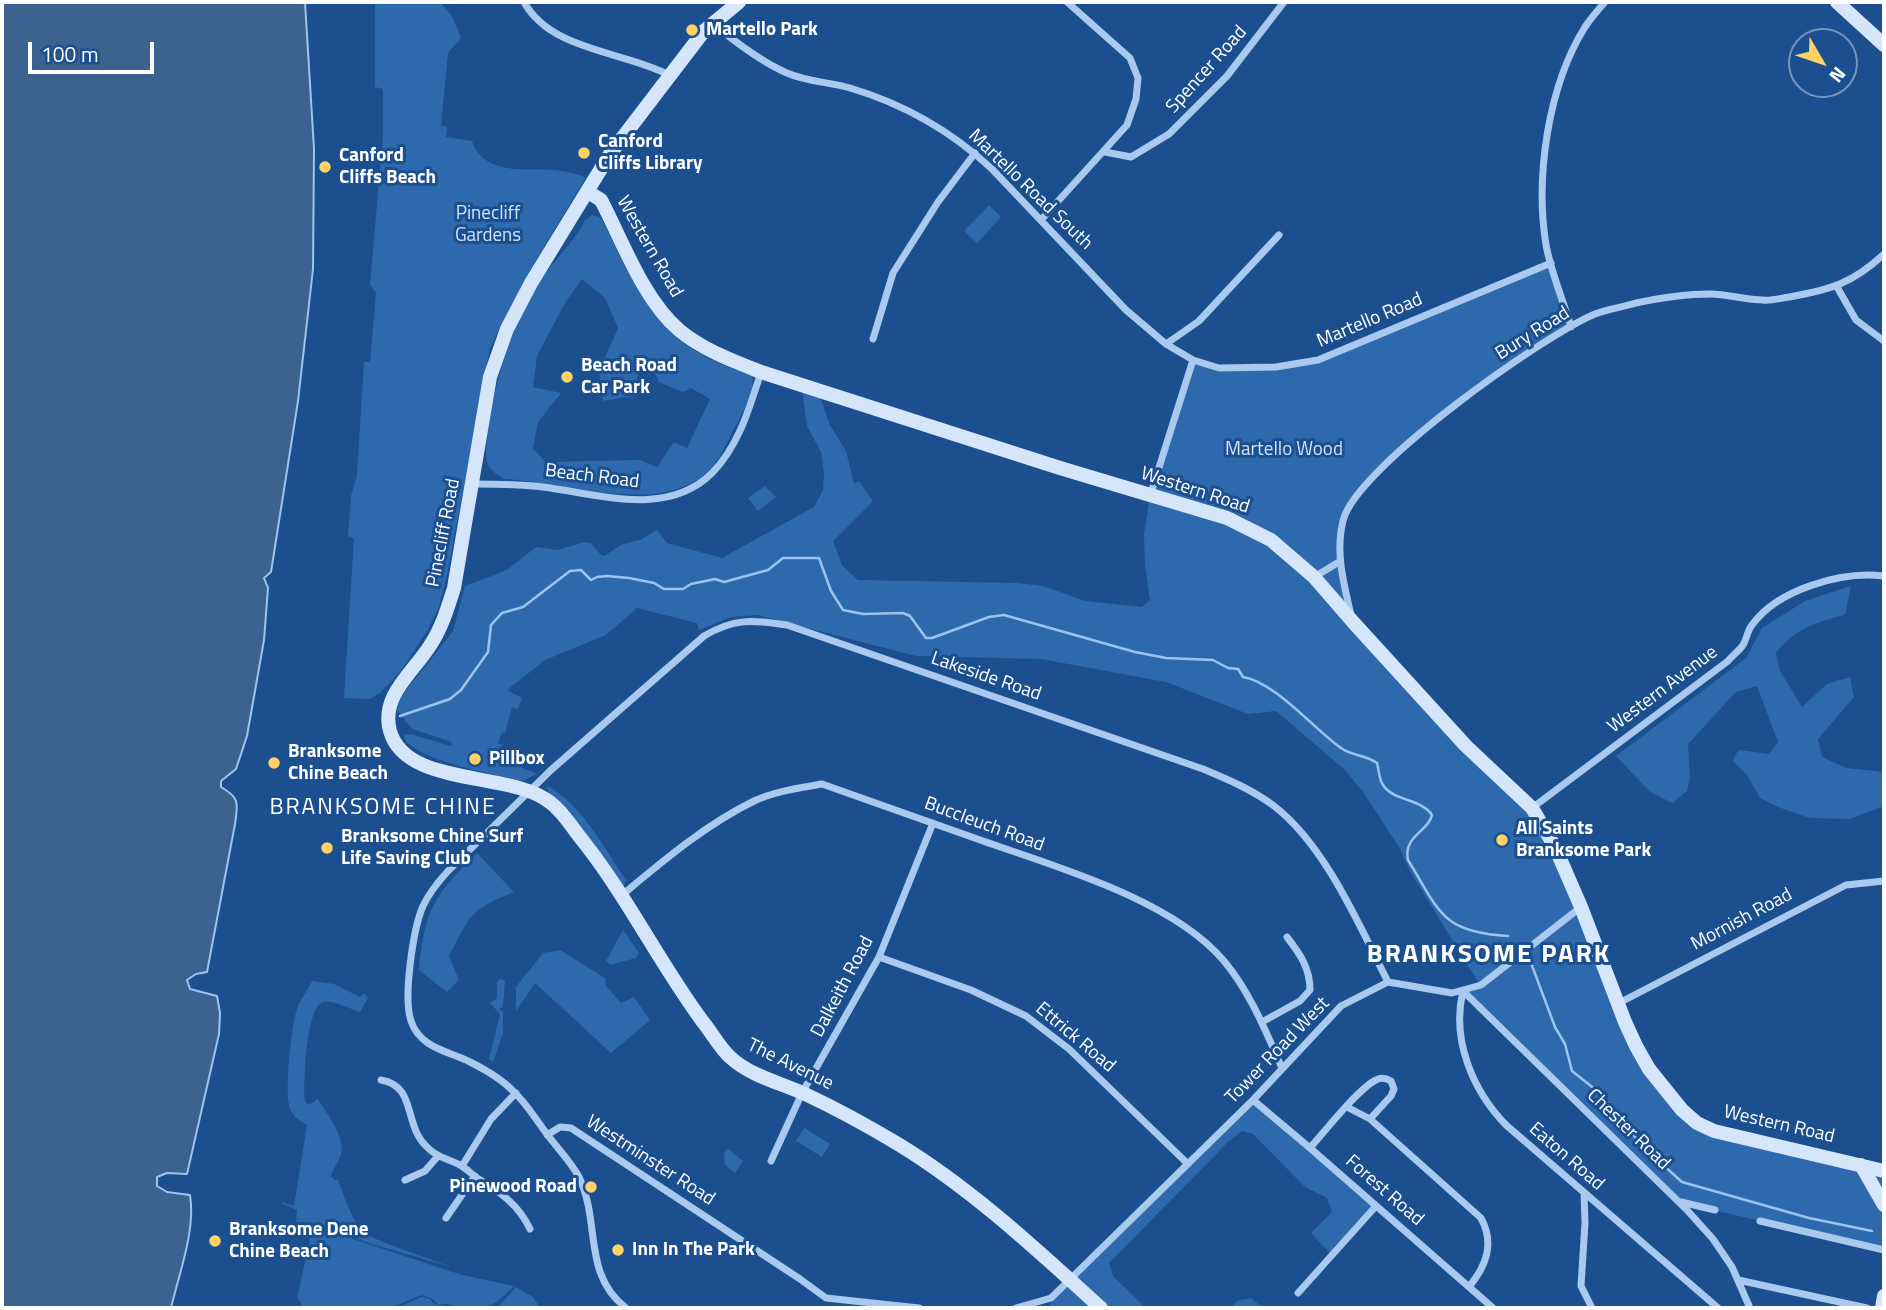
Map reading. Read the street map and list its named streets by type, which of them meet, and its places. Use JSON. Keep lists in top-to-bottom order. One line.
{"streets":{"street":["Spencer Road","Martello Road South","Western Road","Martello Road","Bury Road","Beach Road","Pinecliff Road","Lakeside Road","Western Avenue","Buccleuch Road","Mornish Road","Dalkeith Road","Ettrick Road","Tower Road West","The Avenue","Chester Road","Eaton Road","Westminster Road","Forest Road"]},"crossings":[["Martello Road South","Western Road"],["Martello Road South","Martello Road"],["Western Road","Bury Road"],["Western Road","Beach Road"],["Western Road","Pinecliff Road"],["Western Road","Western Avenue"],["Western Road","Mornish Road"],["Beach Road","Pinecliff Road"],["Pinecliff Road","Lakeside Road"],["Pinecliff Road","The Avenue"],["Lakeside Road","Tower Road West"],["Lakeside Road","The Avenue"],["Buccleuch Road","Dalkeith Road"],["Buccleuch Road","Tower Road West"],["Buccleuch Road","The Avenue"],["Dalkeith Road","Ettrick Road"],["Dalkeith Road","The Avenue"],["Ettrick Road","Tower Road West"],["Tower Road West","The Avenue"],["Tower Road West","Forest Road"],["Chester Road","Eaton Road"]],"districts":["BRANKSOME CHINE","BRANKSOME PARK"],"parks":["Pinecliff Gardens","Martello Wood"],"places":["Martello Park","Canford Cliffs Library","Canford Cliffs Beach","Beach Road Car Park","Pillbox","Branksome Chine Beach","All Saints Branksome Park","Branksome Chine Surf Life Saving Club","Pinewood Road","Branksome Dene Chine Beach","Inn In The Park"],"scale_bar":"100 m","north":"bottom right"}
